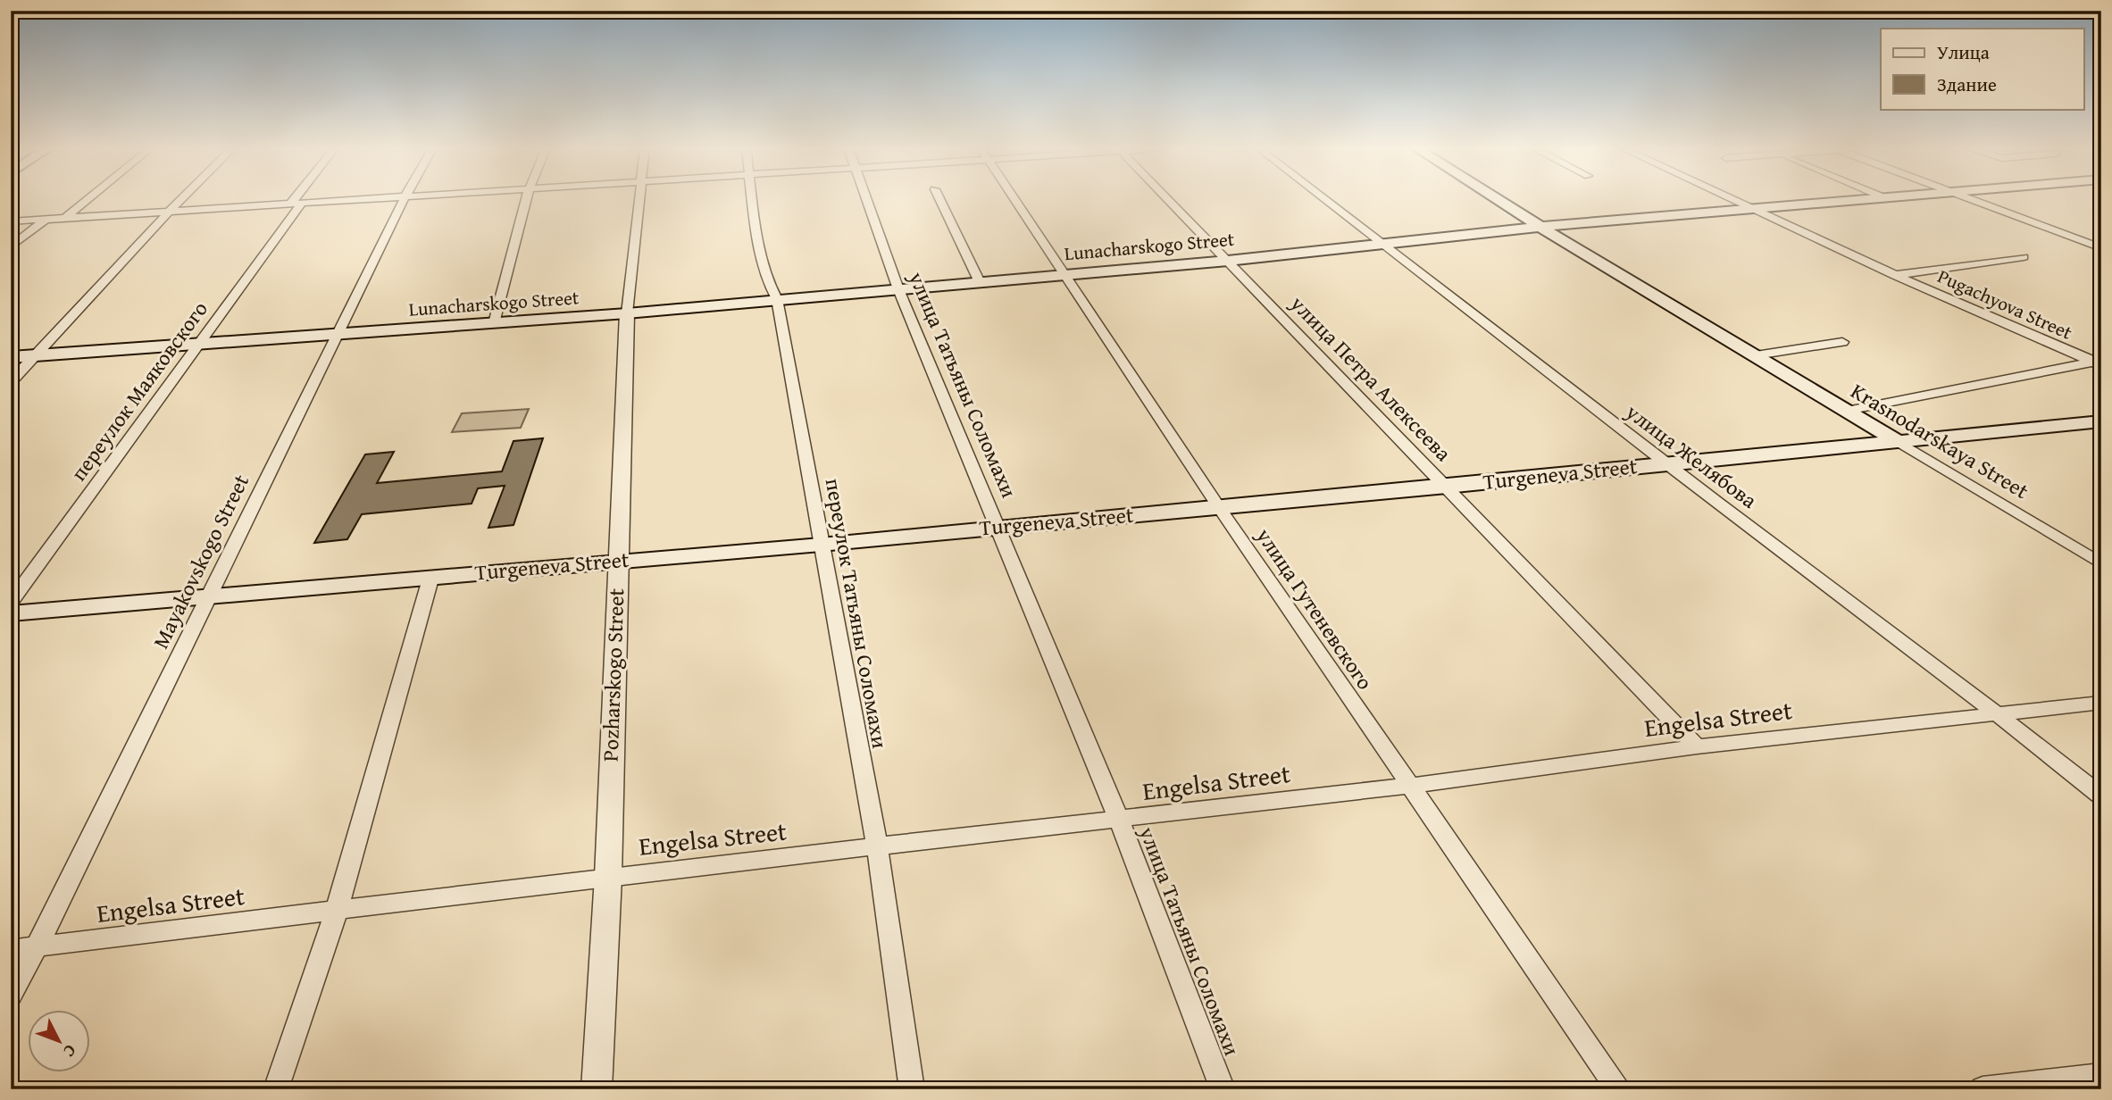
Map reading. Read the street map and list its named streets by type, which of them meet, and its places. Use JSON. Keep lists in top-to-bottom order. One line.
{"streets":{"main road":["Lunacharskogo Street","Krasnodarskaya Street","Turgeneva Street"],"street":["Pugachyova Street","улица Петра Алексеева","улица Татьяны Соломахи","переулок Маяковского","улица Желябова","Mayakovskogo Street","улица Гутеневского","переулок Татьяны Соломахи","Pozharskogo Street","Engelsa Street"]},"crossings":[["Lunacharskogo Street","Pugachyova Street"],["Lunacharskogo Street","улица Петра Алексеева"],["Lunacharskogo Street","улица Татьяны Соломахи"],["Lunacharskogo Street","переулок Маяковского"],["Lunacharskogo Street","Krasnodarskaya Street"],["Lunacharskogo Street","улица Желябова"],["Lunacharskogo Street","Mayakovskogo Street"],["Lunacharskogo Street","улица Гутеневского"],["Lunacharskogo Street","переулок Татьяны Соломахи"],["Lunacharskogo Street","Pozharskogo Street"],["улица Петра Алексеева","Turgeneva Street"],["улица Петра Алексеева","Engelsa Street"],["улица Татьяны Соломахи","Turgeneva Street"],["улица Татьяны Соломахи","Engelsa Street"],["Krasnodarskaya Street","Turgeneva Street"],["улица Желябова","Turgeneva Street"],["улица Желябова","Engelsa Street"],["Turgeneva Street","Mayakovskogo Street"],["Turgeneva Street","улица Гутеневского"],["Turgeneva Street","переулок Татьяны Соломахи"],["Turgeneva Street","Pozharskogo Street"],["Mayakovskogo Street","Engelsa Street"],["улица Гутеневского","Engelsa Street"],["переулок Татьяны Соломахи","Engelsa Street"],["Pozharskogo Street","Engelsa Street"]],"legend":["Улица","Здание"],"north":"bottom right"}
